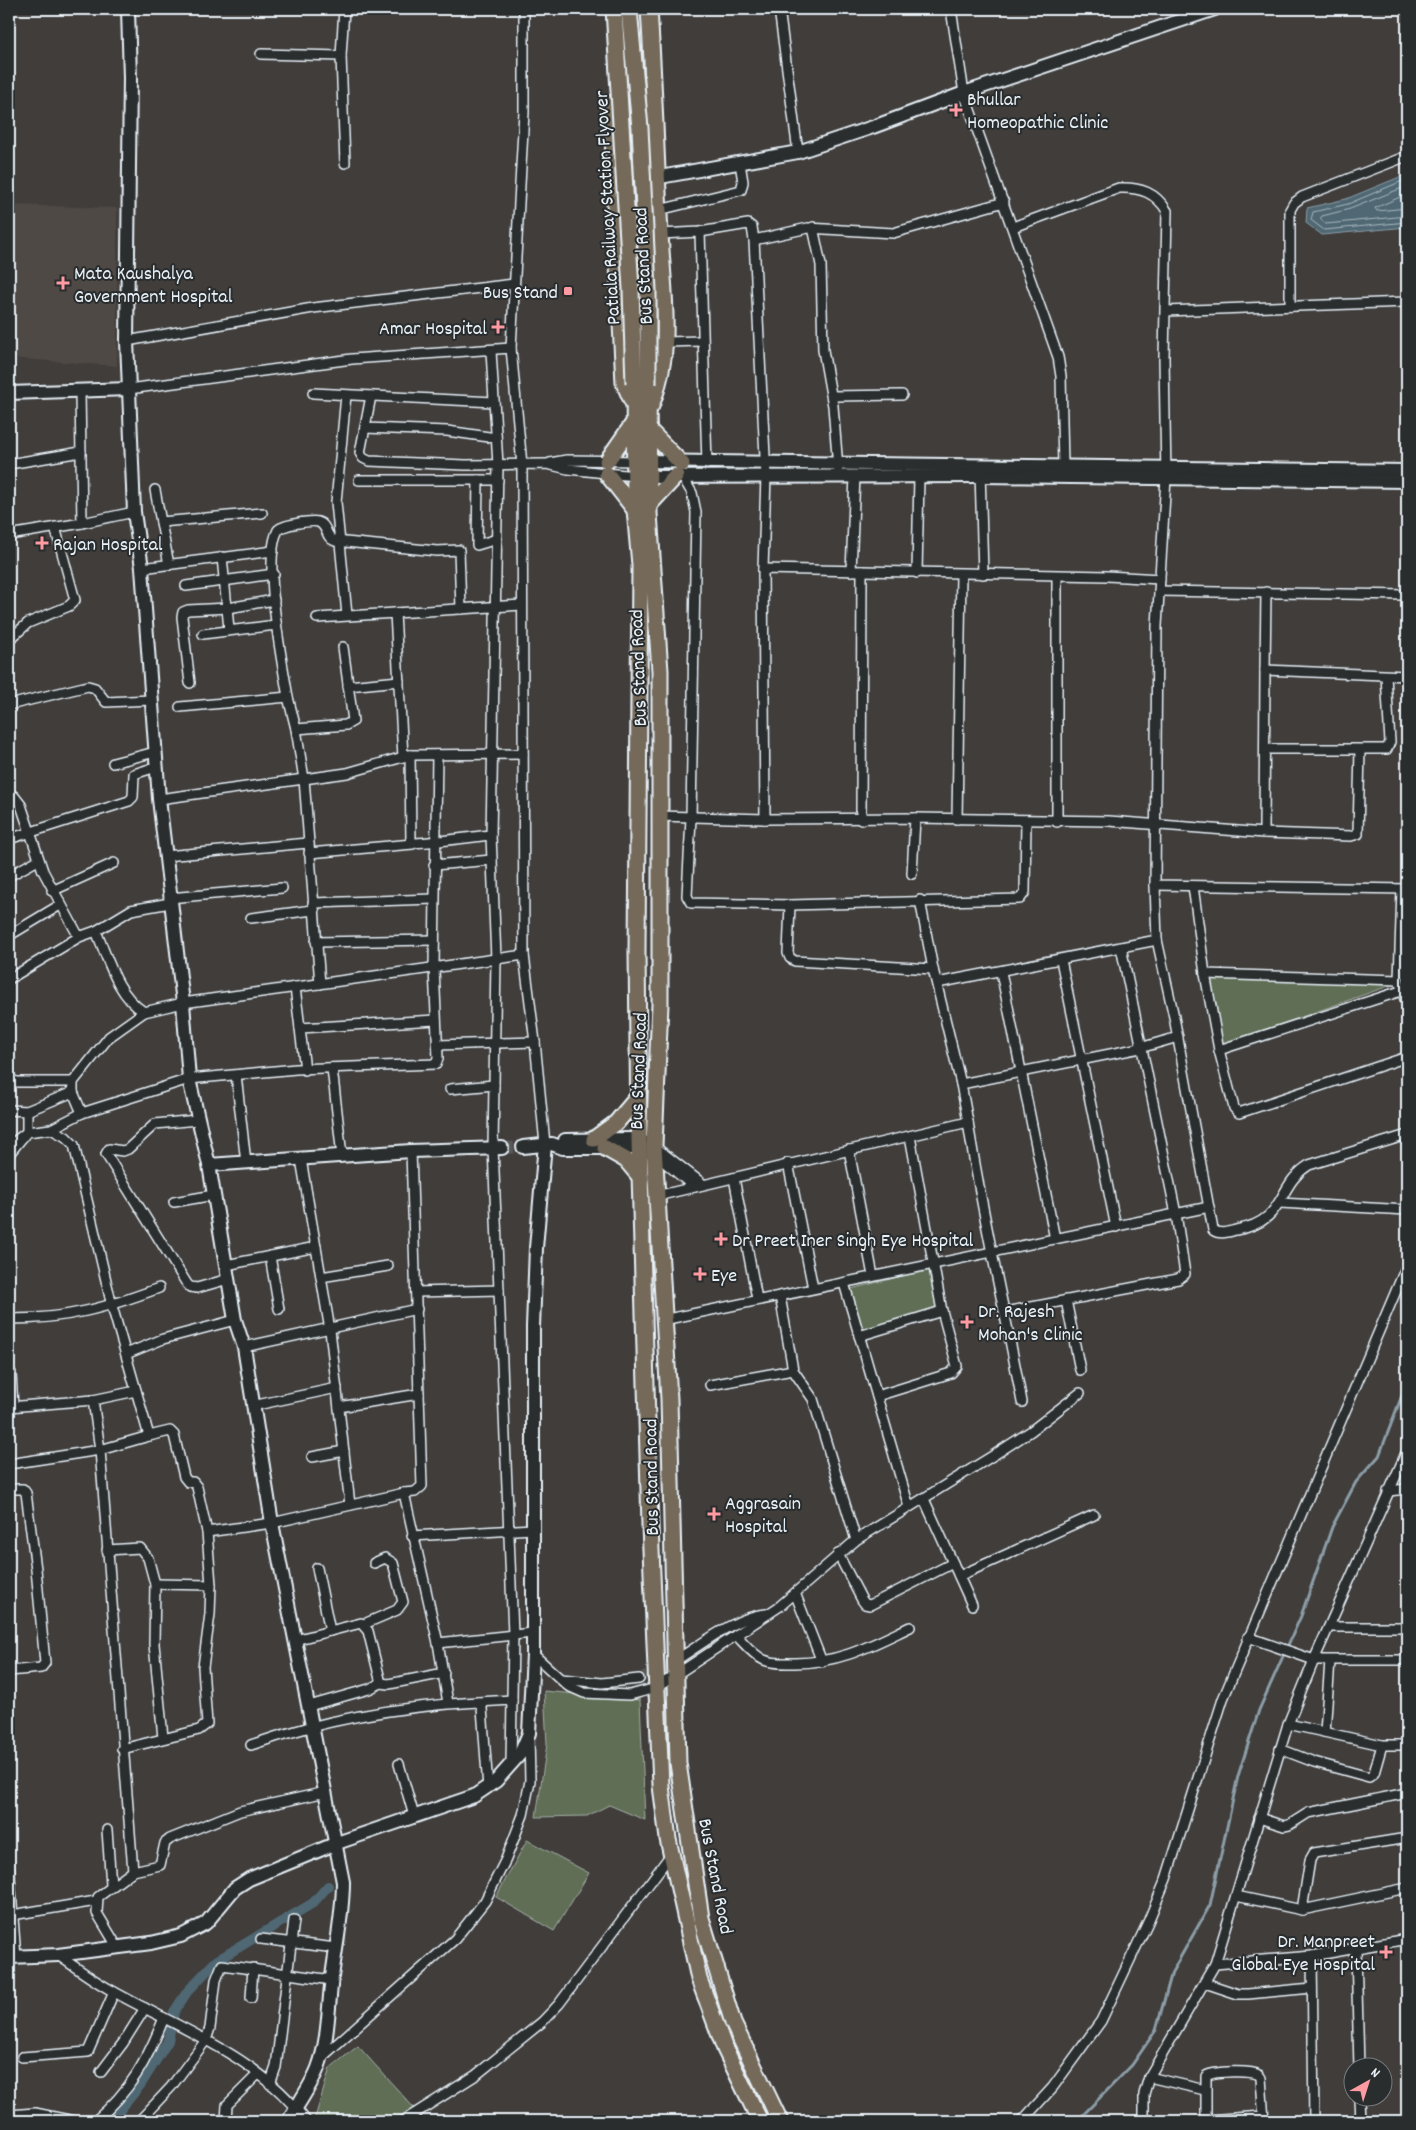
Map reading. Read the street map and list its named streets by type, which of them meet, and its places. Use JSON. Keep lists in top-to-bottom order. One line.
{"streets":{"main road":["Patiala Railway Station Flyover","Bus Stand Road"]},"crossings":[["Patiala Railway Station Flyover","Bus Stand Road"]],"places":{"health":["Bhullar Homeopathic Clinic","Mata Kaushalya Government Hospital","Amar Hospital","Rajan Hospital","Dr Preet Iner Singh Eye Hospital","Eye","Dr. Rajesh Mohan's Clinic","Aggrasain Hospital","Dr. Manpreet Global Eye Hospital"],"transit":["Bus Stand"]},"north":"top right"}
